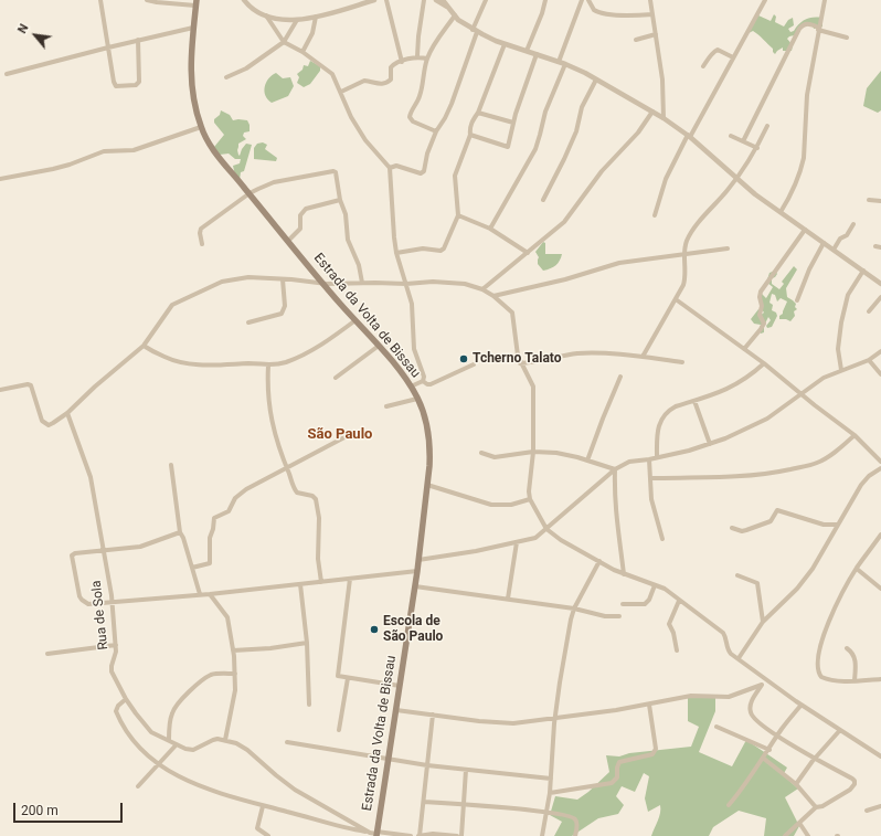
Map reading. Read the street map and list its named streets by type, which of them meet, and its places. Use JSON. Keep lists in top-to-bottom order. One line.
{"streets":{"main road":["Estrada da Volta de Bissau"],"street":["Rua de Sola"]},"districts":["São Paulo"],"places":["Tcherno Talato","Escola de São Paulo"],"scale_bar":"200 m","north":"top left"}
